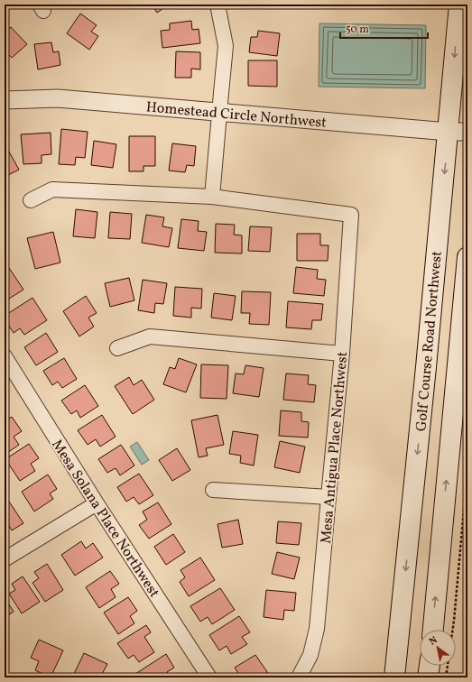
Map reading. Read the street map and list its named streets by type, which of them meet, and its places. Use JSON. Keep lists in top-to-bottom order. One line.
{"streets":{"main road":["Golf Course Road Northwest"],"street":["Homestead Circle Northwest","Mesa Antigua Place Northwest","Mesa Solana Place Northwest"]},"crossings":[["Homestead Circle Northwest","Golf Course Road Northwest"]],"scale_bar":"50 m","north":"top left"}
